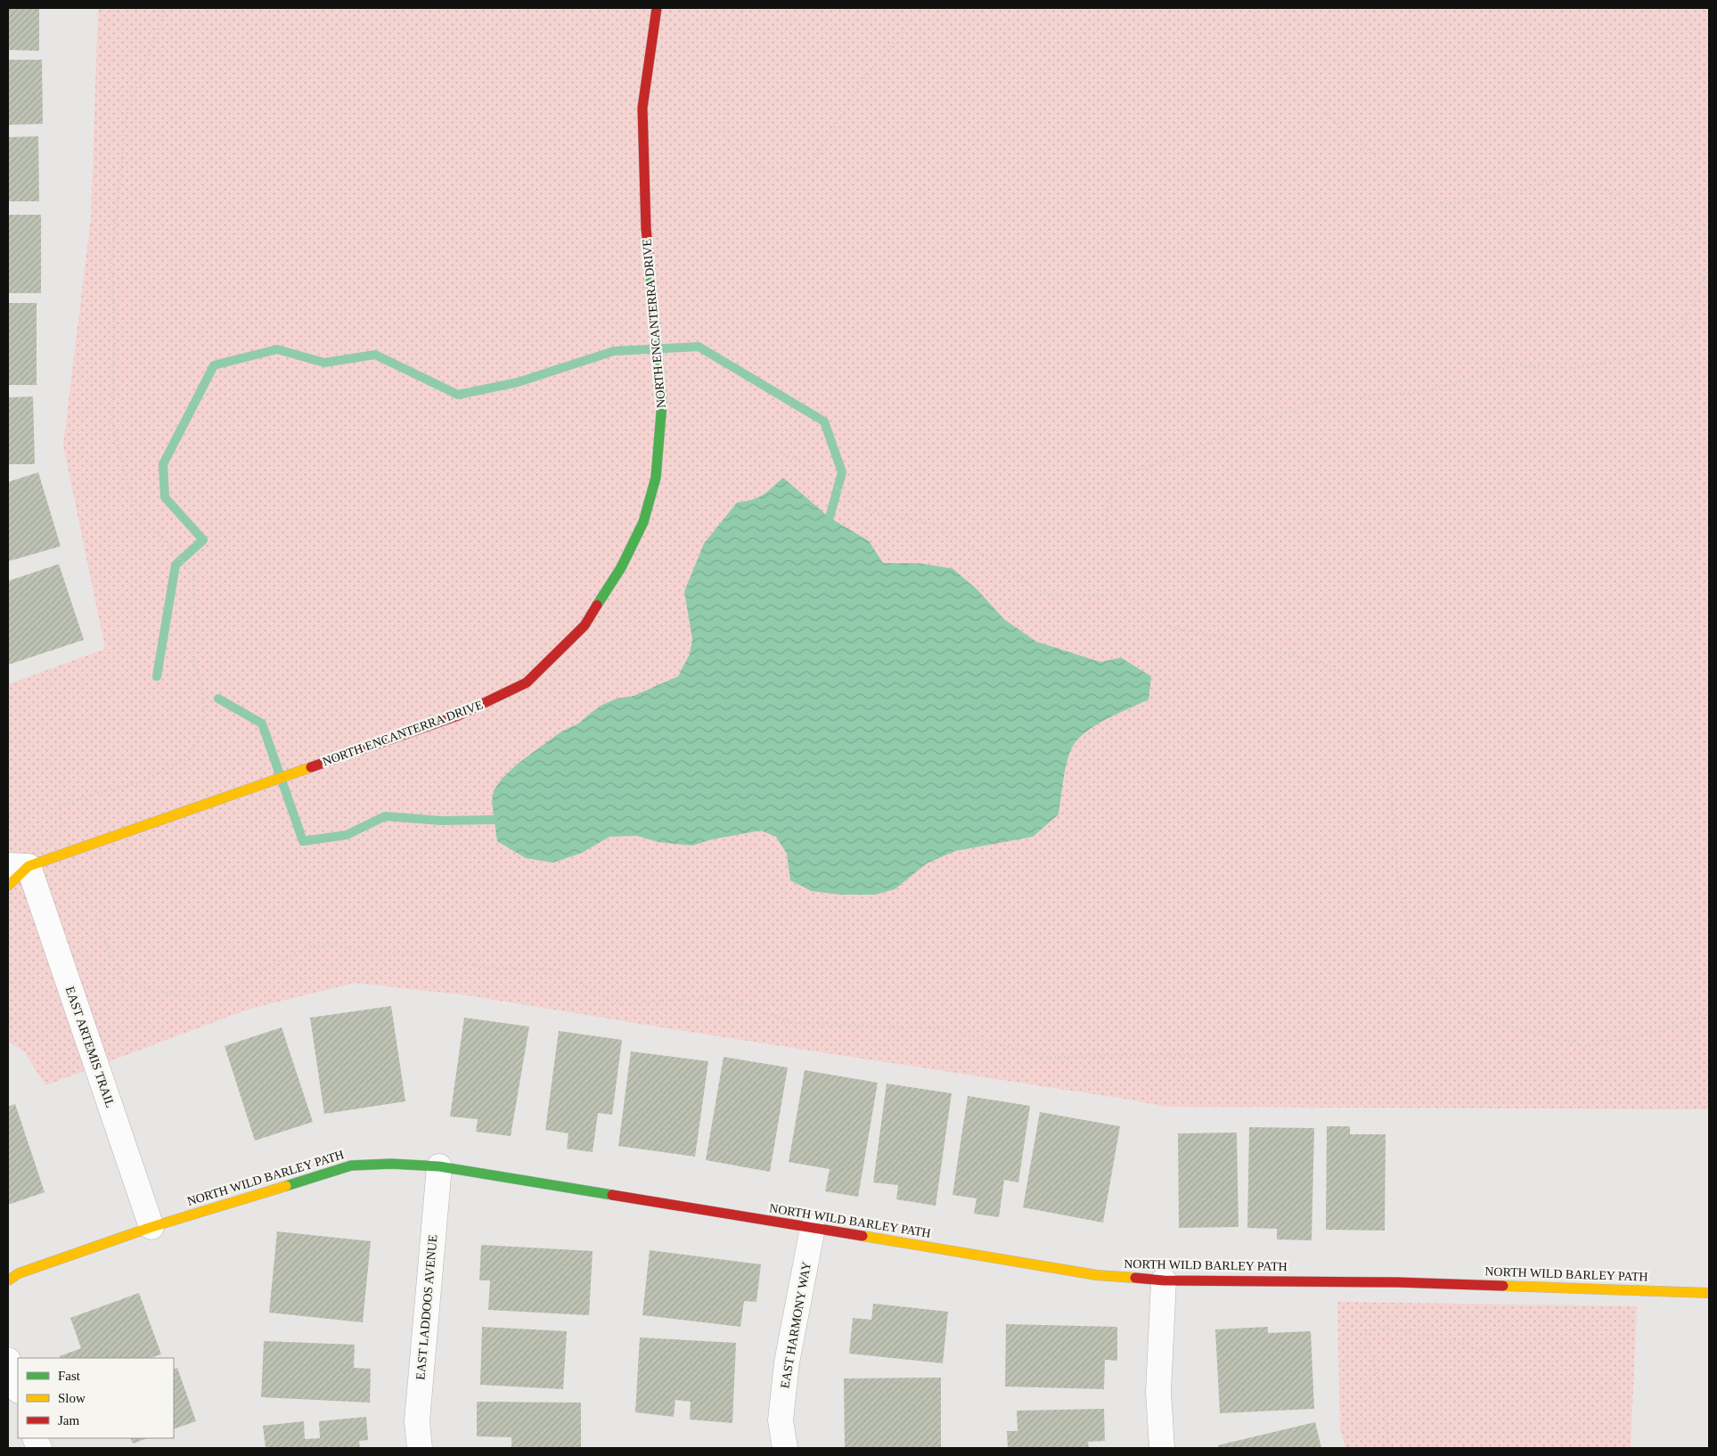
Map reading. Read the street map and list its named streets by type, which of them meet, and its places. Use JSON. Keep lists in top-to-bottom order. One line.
{"streets":{"street":["NORTH ENCANTERRA DRIVE","EAST ARTEMIS TRAIL","NORTH WILD BARLEY PATH","EAST LADDOOS AVENUE","EAST HARMONY WAY"]},"crossings":[["NORTH ENCANTERRA DRIVE","EAST ARTEMIS TRAIL"],["EAST ARTEMIS TRAIL","NORTH WILD BARLEY PATH"],["NORTH WILD BARLEY PATH","EAST LADDOOS AVENUE"],["NORTH WILD BARLEY PATH","EAST HARMONY WAY"]],"legend":["Fast","Slow","Jam"]}
